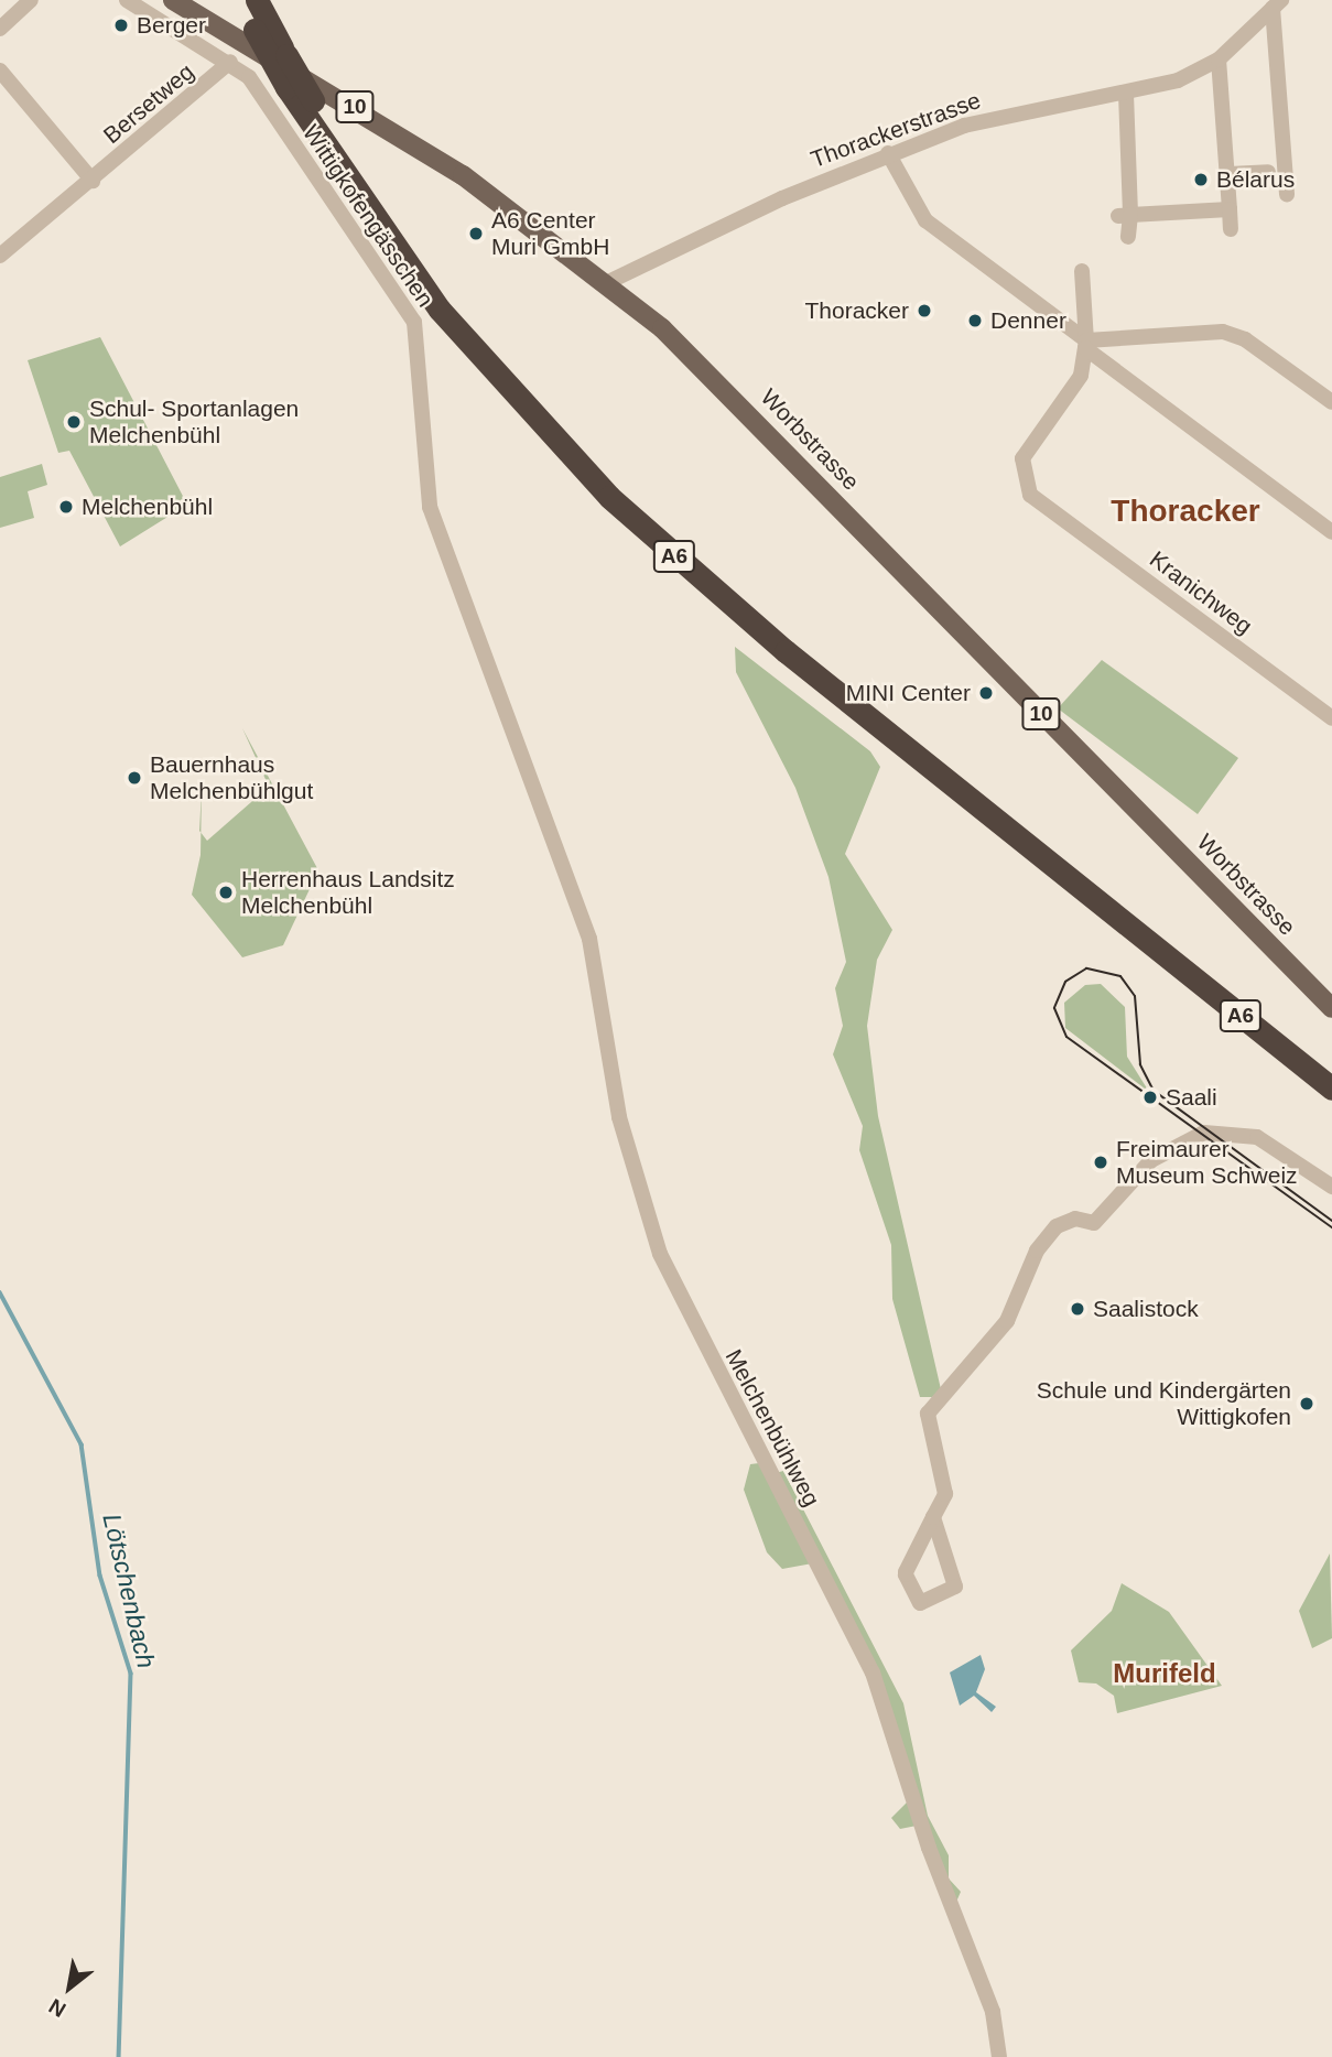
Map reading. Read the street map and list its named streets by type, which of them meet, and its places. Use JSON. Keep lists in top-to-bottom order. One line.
{"streets":{"highway":["A6"],"main road":["10","Worbstrasse"],"street":["Bersetweg","Thorackerstrasse","Wittigkofengässchen","Kranichweg","Melchenbühlweg"]},"crossings":[["Bersetweg","Wittigkofengässchen"],["Thorackerstrasse","Worbstrasse"],["Wittigkofengässchen","Melchenbühlweg"]],"districts":["Thoracker","Murifeld"],"water":["Lötschenbach"],"places":["Berger","Bélarus","A6 Center Muri GmbH","Thoracker","Denner","Schul- Sportanlagen Melchenbühl","Melchenbühl","MINI Center","Bauernhaus Melchenbühlgut","Herrenhaus Landsitz Melchenbühl","Saali","Freimaurer Museum Schweiz","Saalistock","Schule und Kindergärten Wittigkofen"],"north":"bottom left"}
